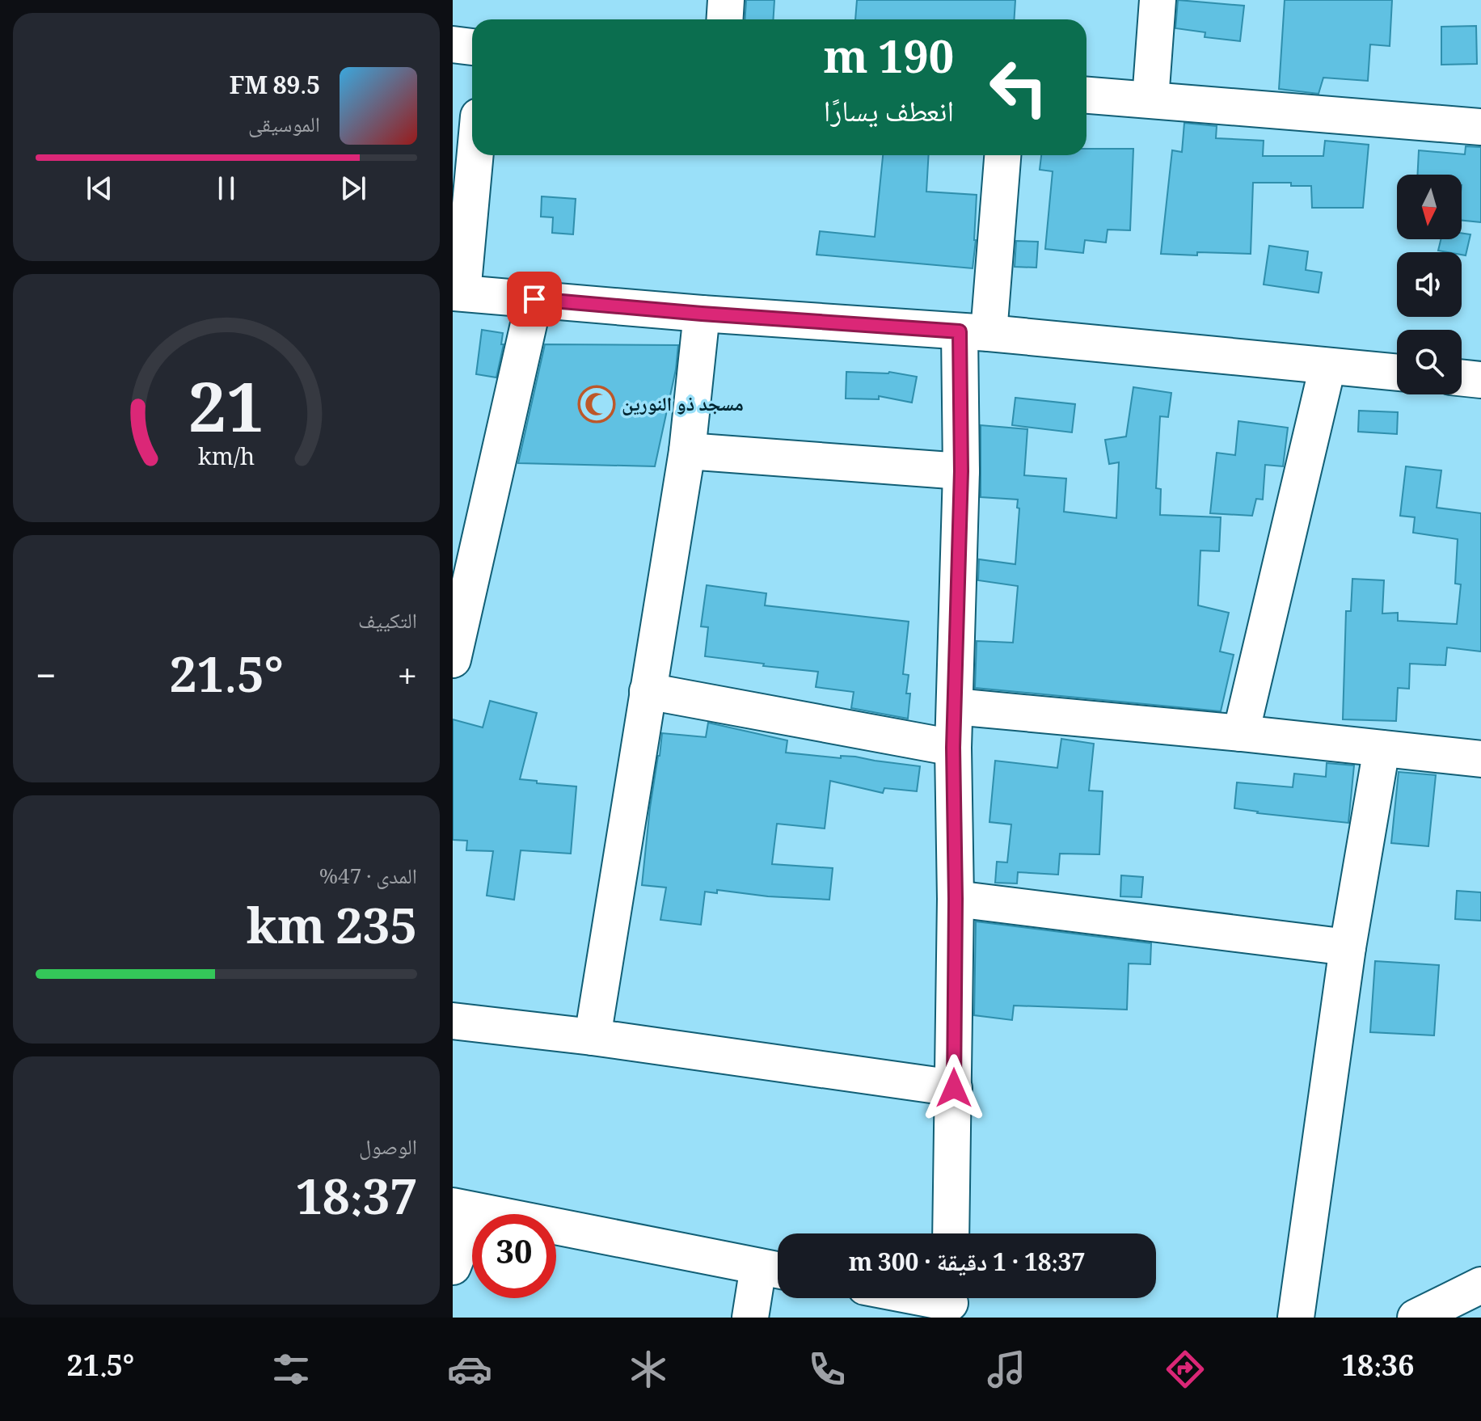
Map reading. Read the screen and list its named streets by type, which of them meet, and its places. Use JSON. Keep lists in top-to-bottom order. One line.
{"places":{"mosque":["مسجد ذو النورين"]},"north":"bottom","page":{"turn":["190 m","انعطف يسارًا"],"song":["89.5 FM","الموسيقى"],"tile":["التكييف",["المدى · 47%","235 km"],["الوصول","18:37"]],"heat":["−","21.5°","+"],"limit":"30","trip":"18:37 · 1 دقيقة · 300 m","tabs":["18:36","21.5°"],"gauge":["21","km/h"]}}
